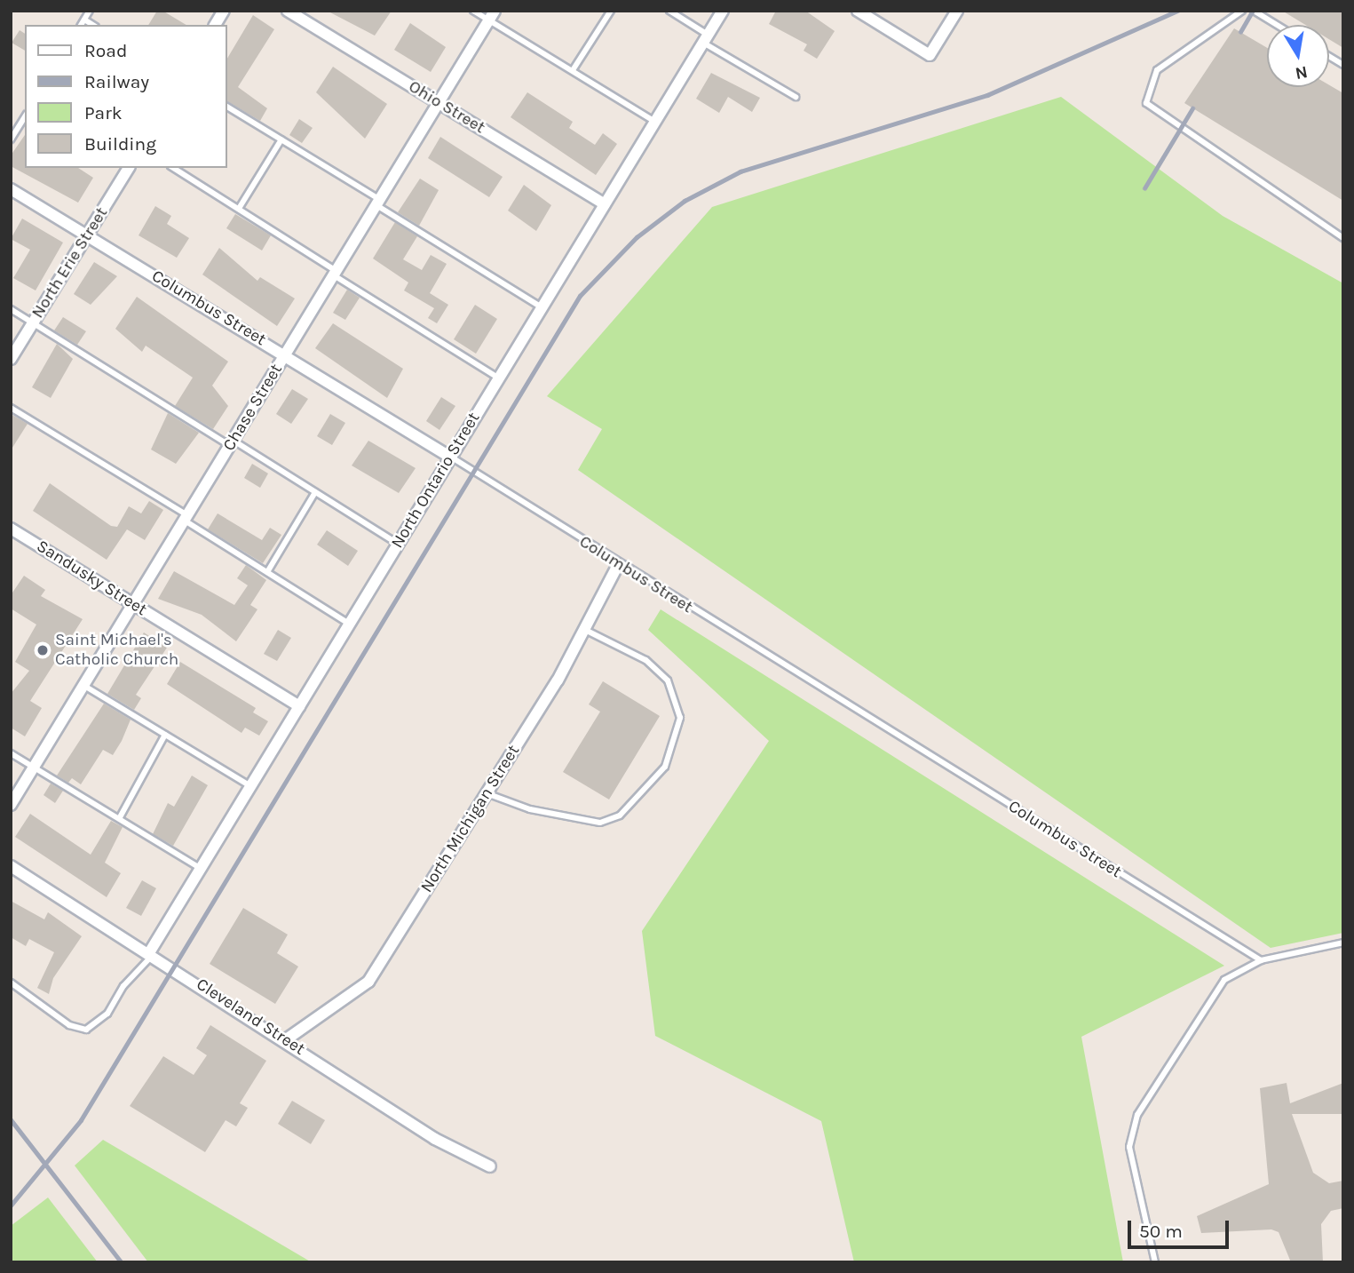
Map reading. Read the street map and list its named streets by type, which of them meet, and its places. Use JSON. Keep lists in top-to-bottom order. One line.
{"streets":{"street":["Ohio Street","North Erie Street","Columbus Street","Chase Street","North Ontario Street","Sandusky Street","North Michigan Street","Cleveland Street"]},"crossings":[["Ohio Street","Chase Street"],["Ohio Street","North Ontario Street"],["North Erie Street","Columbus Street"],["Columbus Street","Chase Street"],["Columbus Street","North Ontario Street"],["Columbus Street","North Michigan Street"],["Chase Street","Sandusky Street"],["North Ontario Street","Sandusky Street"],["North Ontario Street","Cleveland Street"],["North Michigan Street","Cleveland Street"]],"places":["Saint Michael's Catholic Church"],"legend":["Road","Railway","Park","Building"],"scale_bar":"50 m","north":"bottom"}
